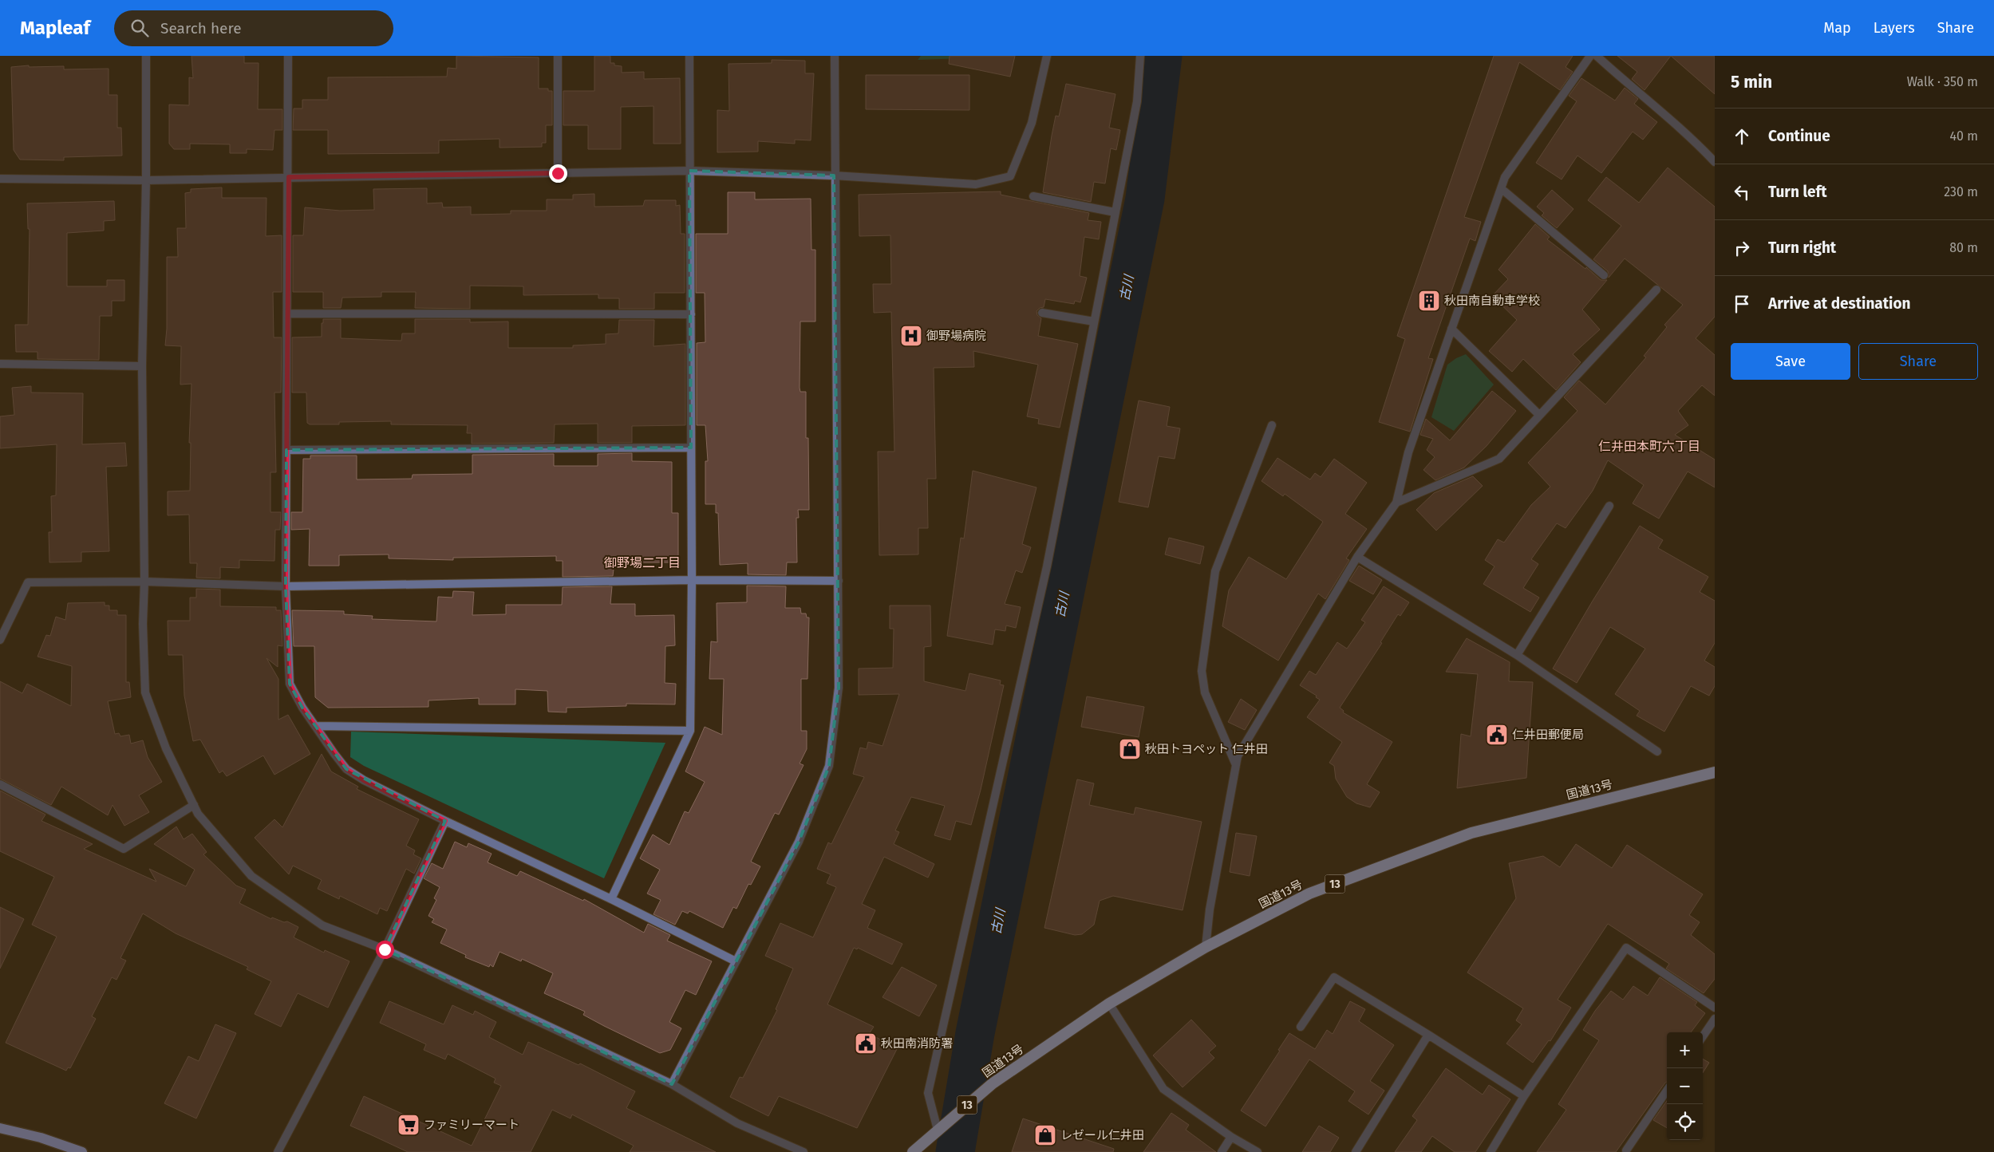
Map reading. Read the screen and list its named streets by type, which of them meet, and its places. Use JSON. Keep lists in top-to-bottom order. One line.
{"streets":{"highway":["国道13号","13"]},"districts":["仁井田本町六丁目","御野場二丁目"],"water":["古川"],"places":{"building":["秋田南自動車学校"],"hospital":["御野場病院"],"public building":["仁井田郵便局","秋田南消防署"],"shop":["秋田トヨペット 仁井田","レゼール仁井田"],"supermarket":["ファミリーマート"]},"page":{"header":"Mapleaf","search":"Search here","nav":["Map","Layers","Share"],"heading":["5 min","Walk · 350 m"],"list":[["Continue","40 m"],["Turn left","230 m"],["Turn right","80 m"],"Arrive at destination"],"buttons":["Save","Share"],"map_buttons":["+","−"]}}
